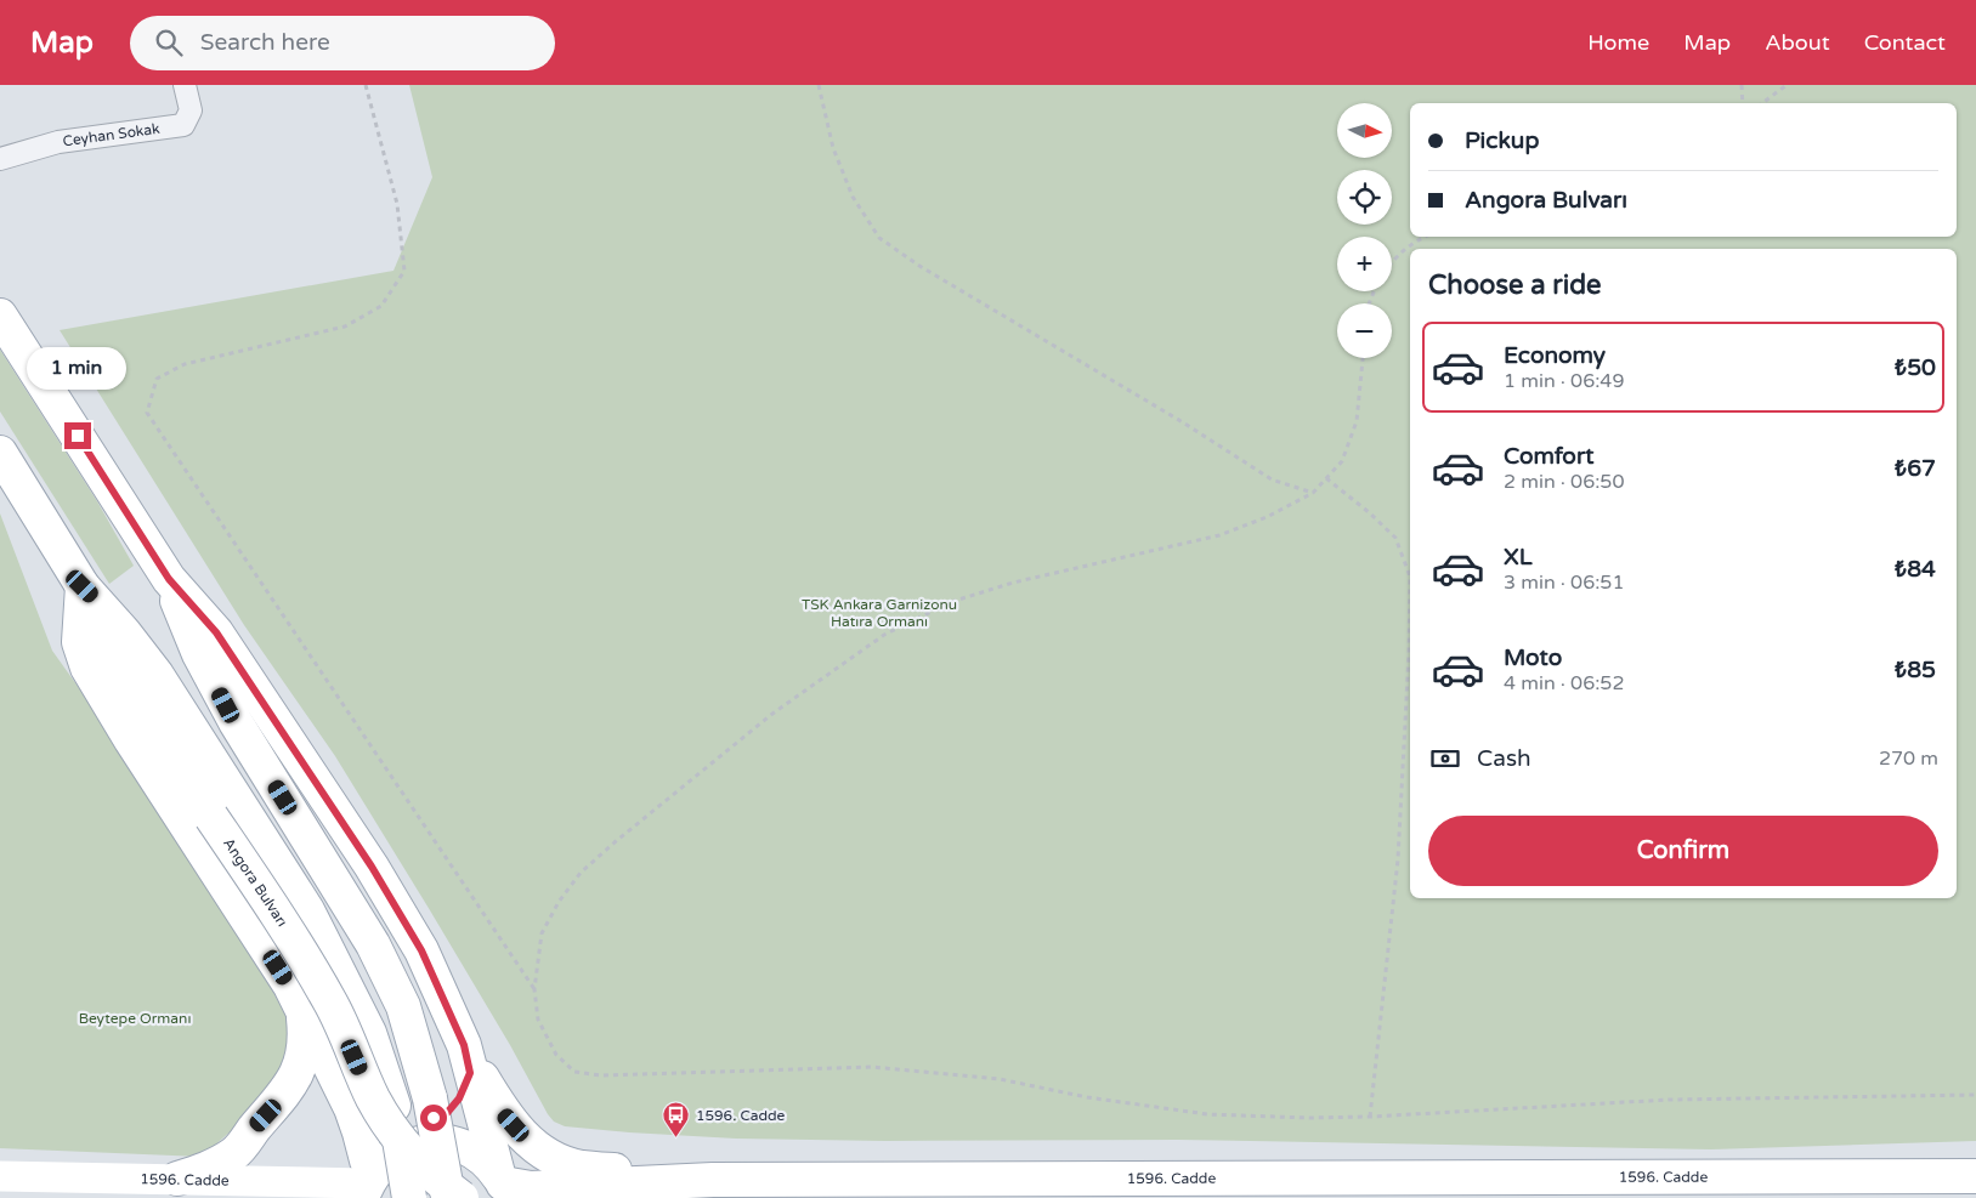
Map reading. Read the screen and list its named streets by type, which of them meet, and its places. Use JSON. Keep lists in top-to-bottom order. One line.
{"streets":{"main road":["Angora Bulvarı","1596. Cadde"],"street":["Ceyhan Sokak"]},"crossings":[["Angora Bulvarı","1596. Cadde"]],"parks":["TSK Ankara Garnizonu Hatıra Ormanı","Beytepe Ormanı"],"places":{"bus stop":["1596. Cadde"]},"north":"right","page":{"header":"Map","search":"Search here","nav":["Home","Map","About","Contact"],"map_buttons":["+","−"],"banner":["Pickup","Angora Bulvarı"],"heading":"Choose a ride","list":[{"name":"Economy","note":"1 min · 06:49","value":"₺50"},{"name":"Comfort","note":"2 min · 06:50","value":"₺67"},{"name":"XL","note":"3 min · 06:51","value":"₺84"},{"name":"Moto","note":"4 min · 06:52","value":"₺85"}],"bubble":"1 min","pay":["Cash","270 m"],"buttons":"Confirm"}}
